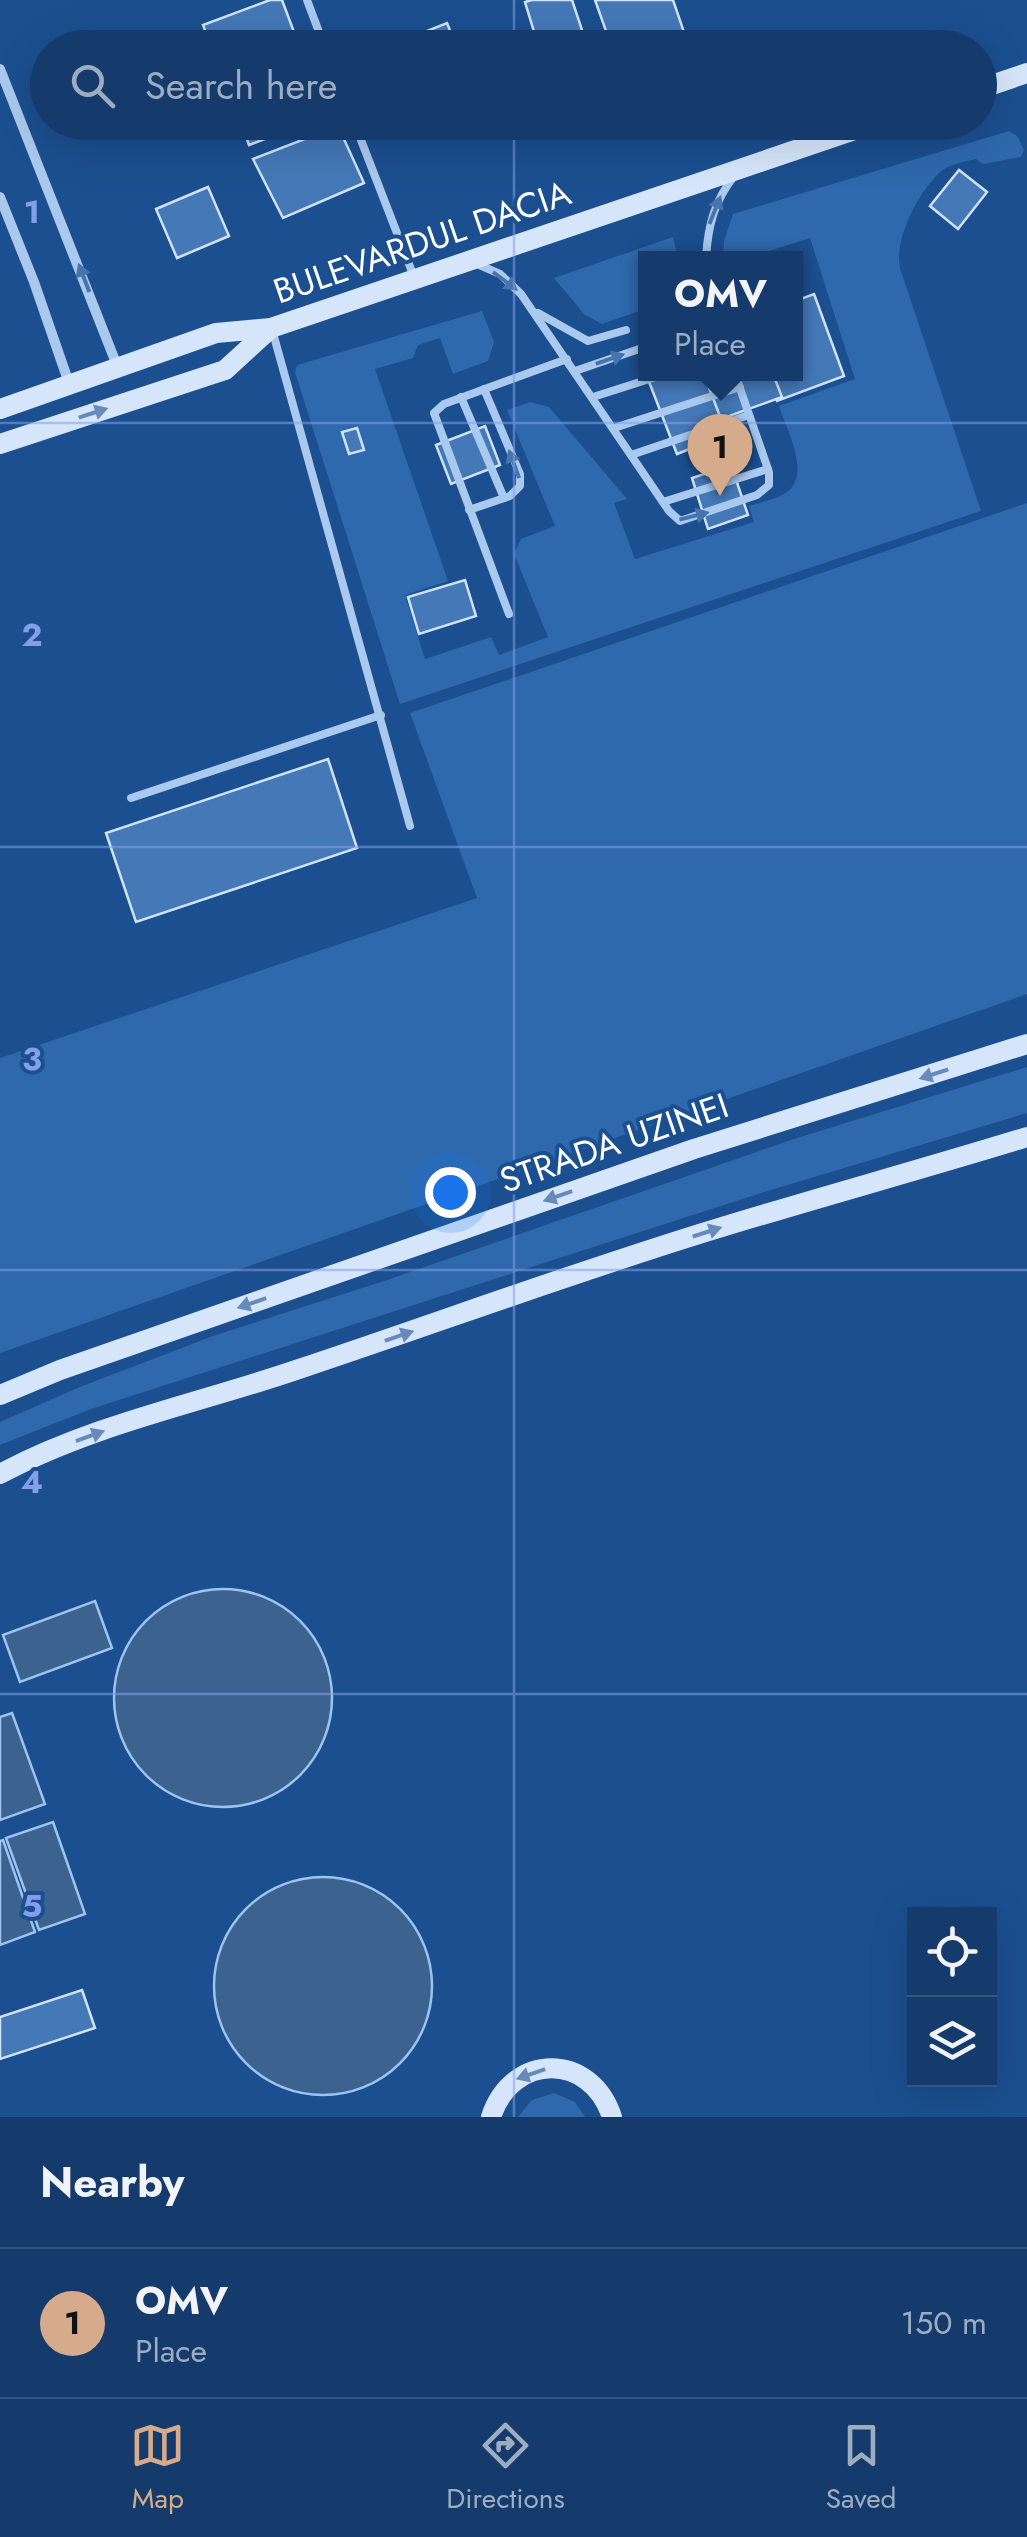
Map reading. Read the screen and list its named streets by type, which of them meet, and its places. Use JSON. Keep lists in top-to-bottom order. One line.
{"streets":{"street":["BULEVARDUL DACIA","STRADA UZINEI"]},"page":{"search":"Search here","popup":["OMV","Place"],"pins":"1","heading":"Nearby","list":[{"mark":"1","name":"OMV","note":"Place","value":"150 m"}],"nav":["Map","Directions","Saved"]},"grid":{"rows":["1","2","3","4","5"]}}
